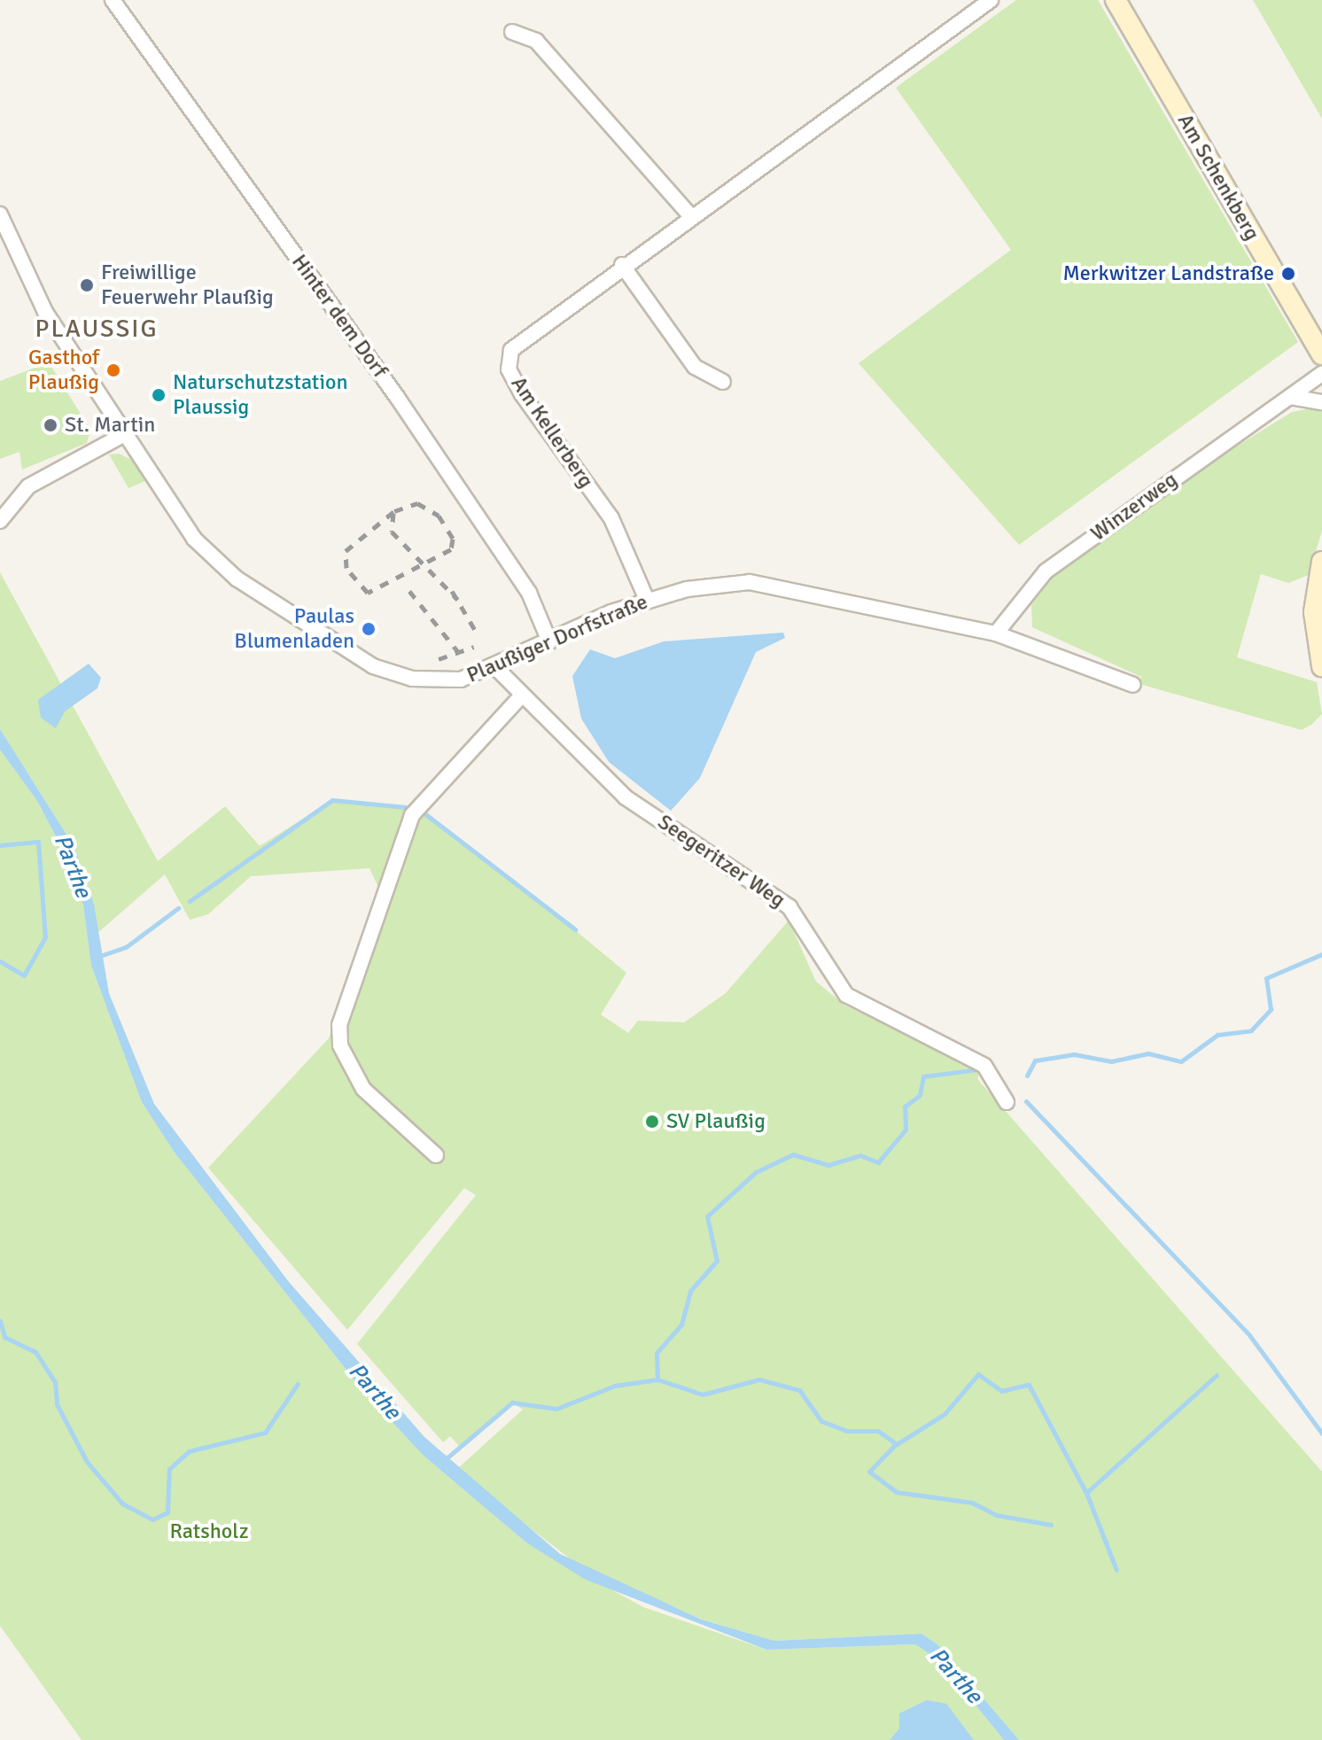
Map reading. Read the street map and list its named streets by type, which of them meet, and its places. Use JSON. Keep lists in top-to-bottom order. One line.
{"streets":{"main road":["Am Schenkberg"],"street":["Hinter dem Dorf","Am Kellerberg","Winzerweg","Plaußiger Dorfstraße","Seegeritzer Weg"]},"crossings":[["Hinter dem Dorf","Plaußiger Dorfstraße"],["Am Kellerberg","Plaußiger Dorfstraße"],["Winzerweg","Plaußiger Dorfstraße"],["Plaußiger Dorfstraße","Seegeritzer Weg"]],"districts":["PLAUSSIG"],"water":["Parthe"],"parks":["Ratsholz"],"places":["Merkwitzer Landstraße","Freiwillige Feuerwehr Plaußig","Gasthof Plaußig","Naturschutzstation Plaussig","St. Martin","Paulas Blumenladen","SV Plaußig"]}
